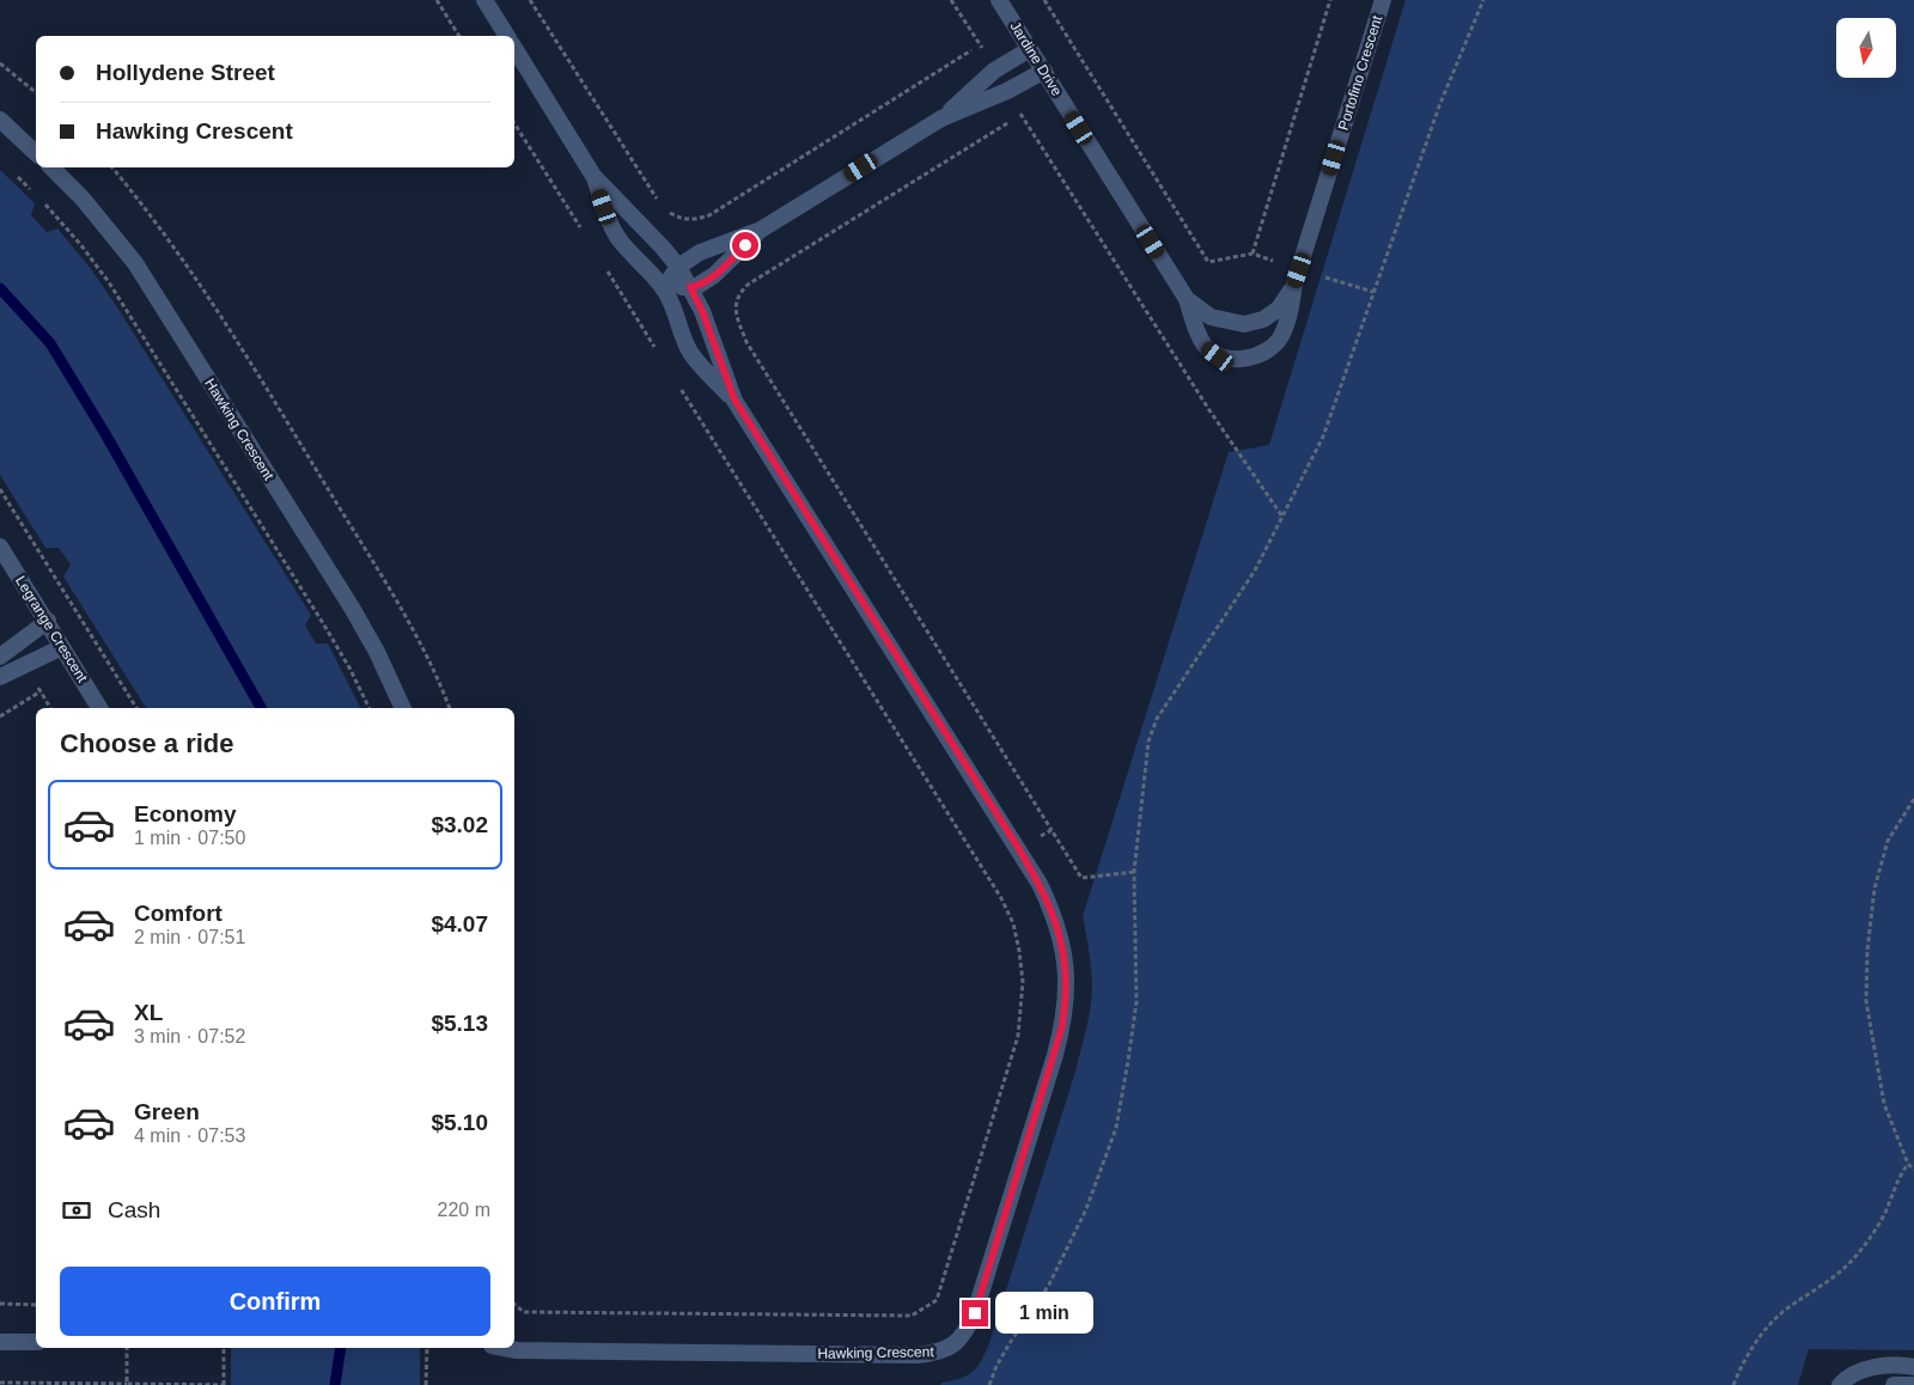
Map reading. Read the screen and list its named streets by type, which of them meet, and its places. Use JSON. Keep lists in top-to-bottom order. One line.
{"streets":{"street":["Jardine Drive","Portofino Crescent","Hawking Crescent","Legrange Crescent"]},"crossings":[["Jardine Drive","Portofino Crescent"]],"north":"bottom","page":{"banner":["Hollydene Street","Hawking Crescent"],"heading":"Choose a ride","list":[{"name":"Economy","note":"1 min · 07:50","value":"$3.02"},{"name":"Comfort","note":"2 min · 07:51","value":"$4.07"},{"name":"XL","note":"3 min · 07:52","value":"$5.13"},{"name":"Green","note":"4 min · 07:53","value":"$5.10"}],"pay":["Cash","220 m"],"buttons":"Confirm","bubble":"1 min"}}
